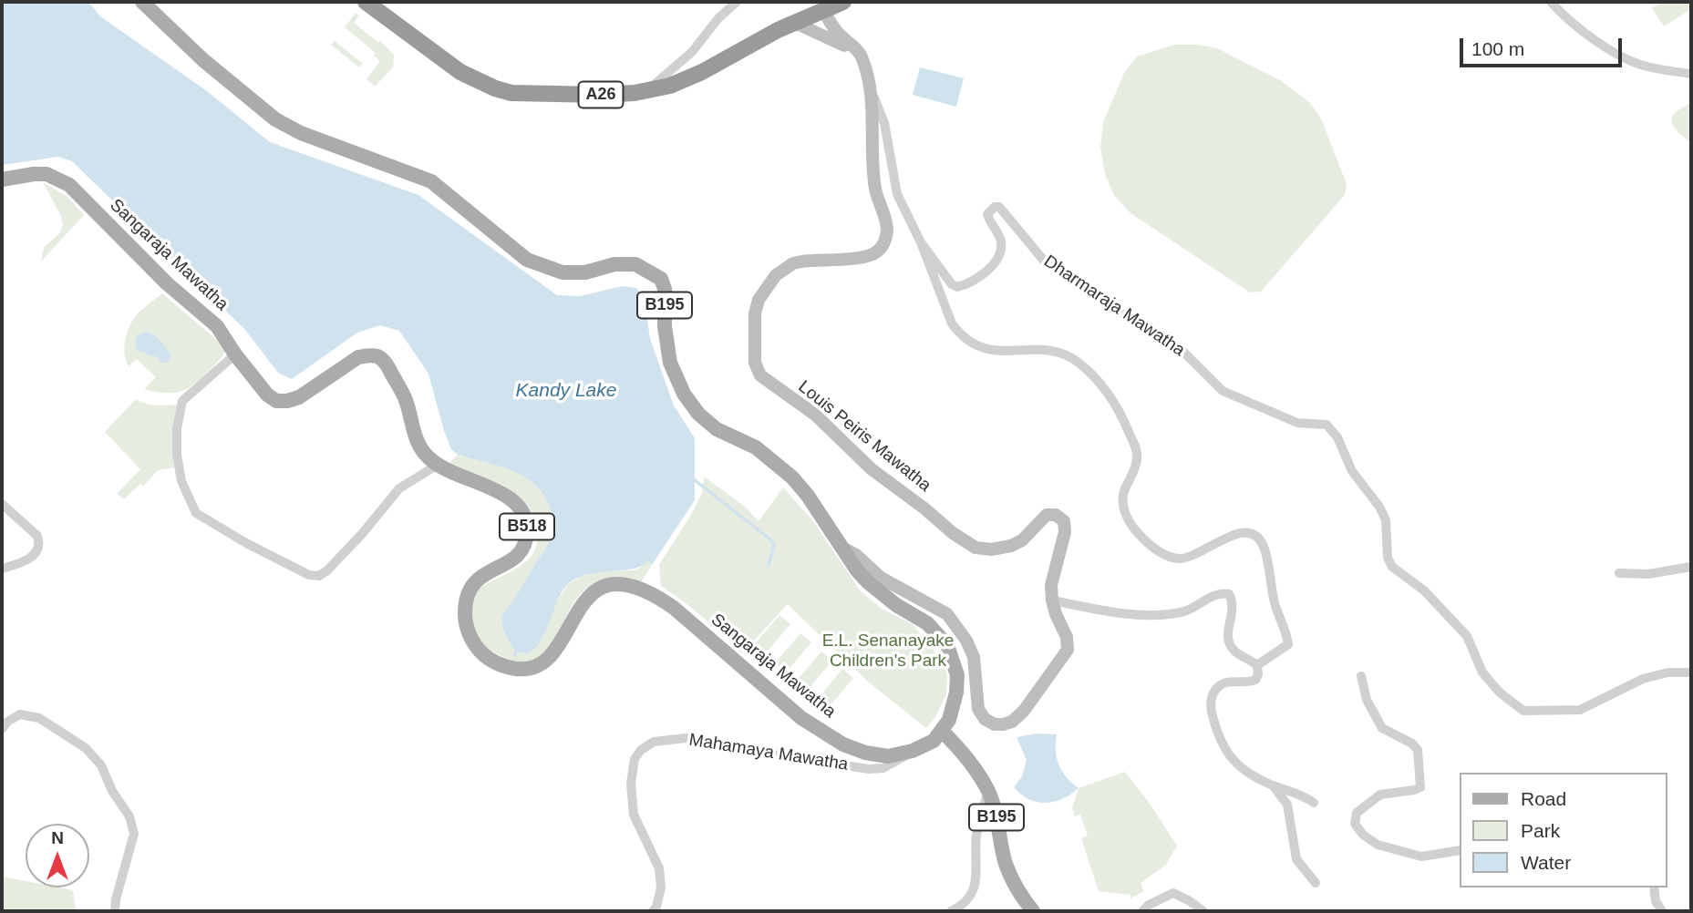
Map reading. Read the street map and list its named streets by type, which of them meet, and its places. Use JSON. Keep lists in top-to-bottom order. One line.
{"streets":{"highway":["A26"],"main road":["Sangaraja Mawatha","B195","Louis Peiris Mawatha","B518"],"street":["Dharmaraja Mawatha","Mahamaya Mawatha"]},"crossings":[["A26","Louis Peiris Mawatha"],["Sangaraja Mawatha","B195"],["Sangaraja Mawatha","Mahamaya Mawatha"],["B195","Louis Peiris Mawatha"],["Dharmaraja Mawatha","Louis Peiris Mawatha"]],"water":["Kandy Lake"],"parks":["E.L. Senanayake Children's Park"],"legend":["Road","Park","Water"],"scale_bar":"100 m","north":"top"}
